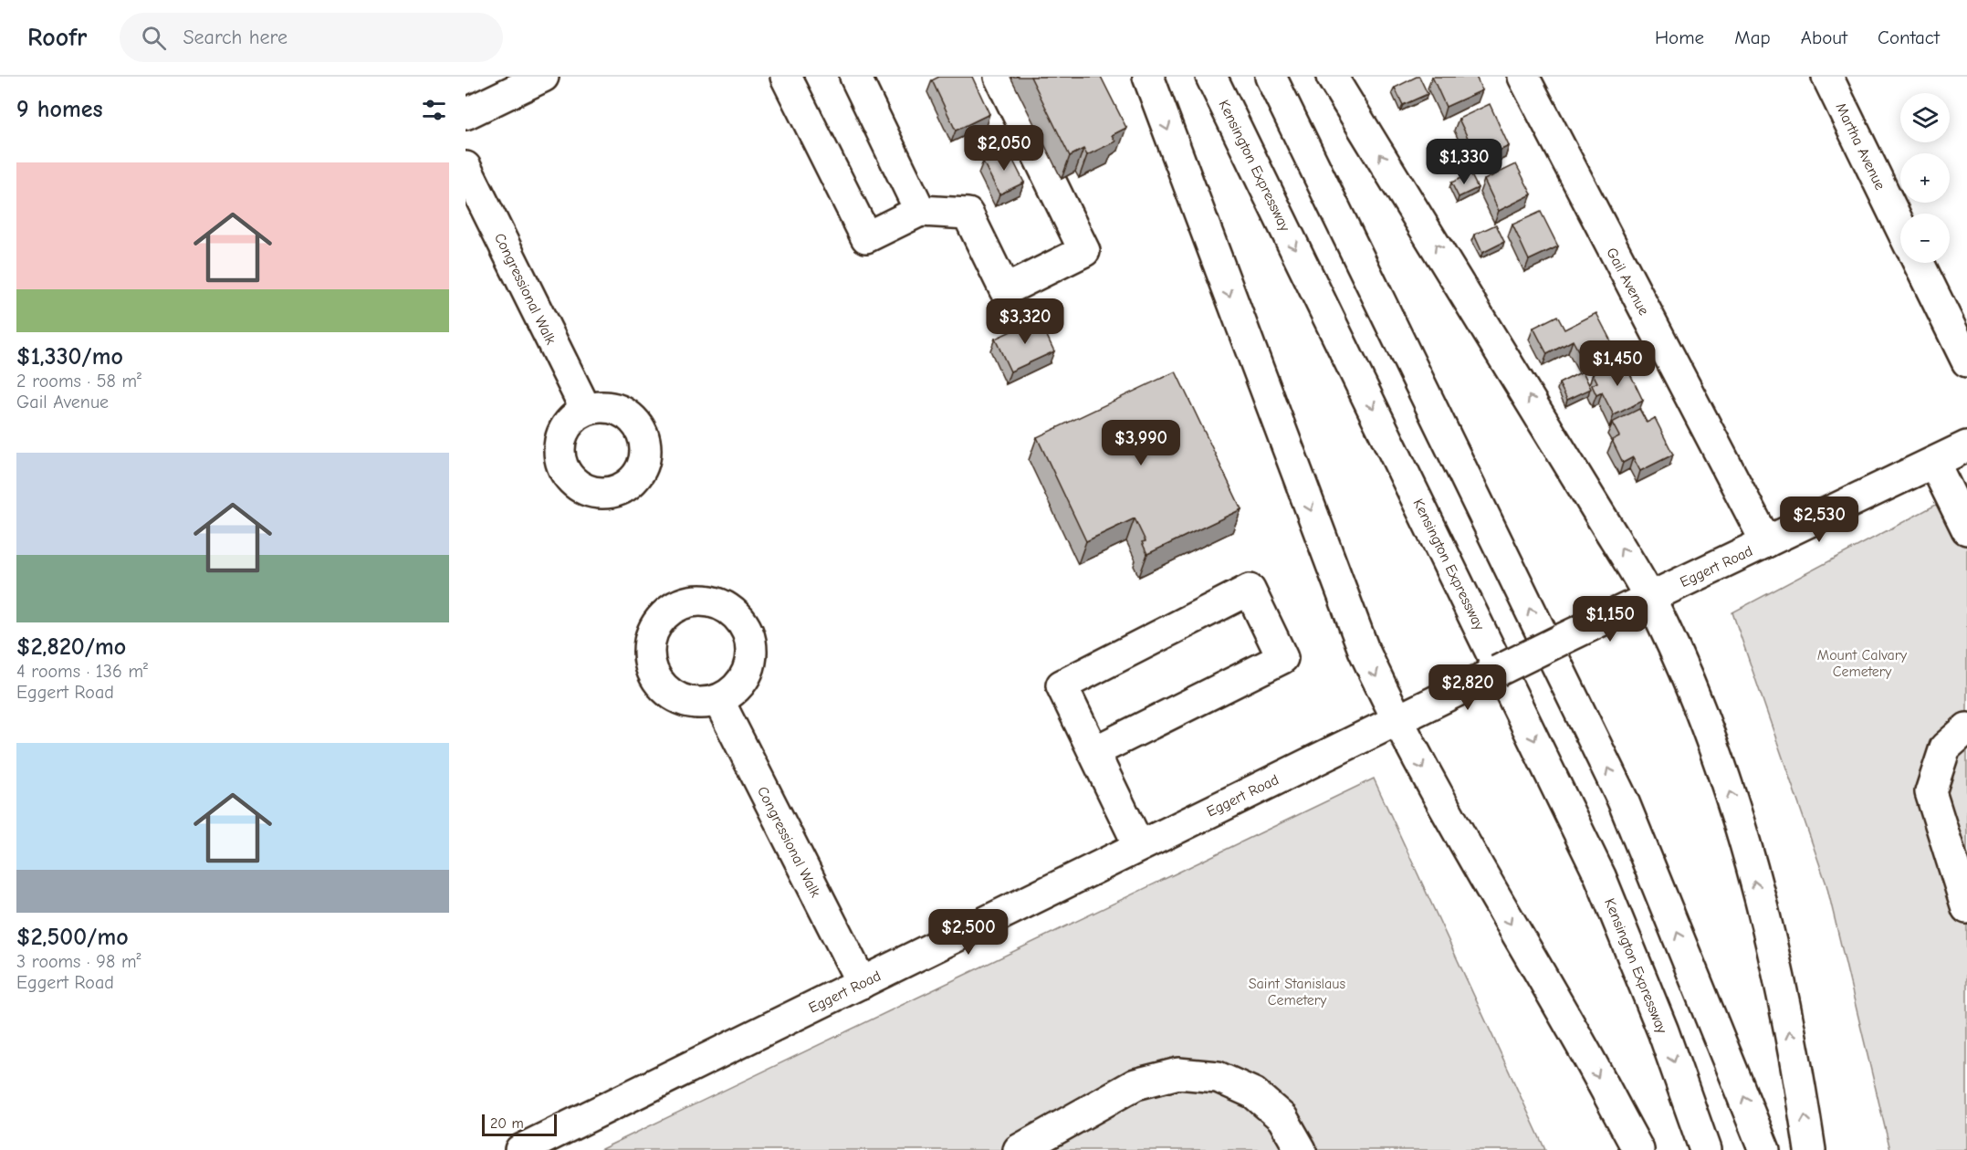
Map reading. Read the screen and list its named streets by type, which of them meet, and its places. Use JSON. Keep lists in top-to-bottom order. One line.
{"streets":{"main road":["Martha Avenue","Kensington Expressway","Gail Avenue","Congressional Walk","Eggert Road"]},"crossings":[["Gail Avenue","Eggert Road"],["Congressional Walk","Eggert Road"]],"parks":["Mount Calvary Cemetery","Saint Stanislaus Cemetery"],"scale_bar":"20 m","page":{"header":"Roofr","search":"Search here","nav":["Home","Map","About","Contact"],"heading":"9 homes","map_buttons":["+","−"],"price":["$2,050","$1,330","$3,320","$1,450","$3,990","$2,530","$1,150","$2,820","$2,500"],"list":[{"name":"$1,330/mo","note":"2 rooms · 58 m² · Gail Avenue"},{"name":"$2,820/mo","note":"4 rooms · 136 m² · Eggert Road"},{"name":"$2,500/mo","note":"3 rooms · 98 m² · Eggert Road"}],"scale":"20 m"}}
